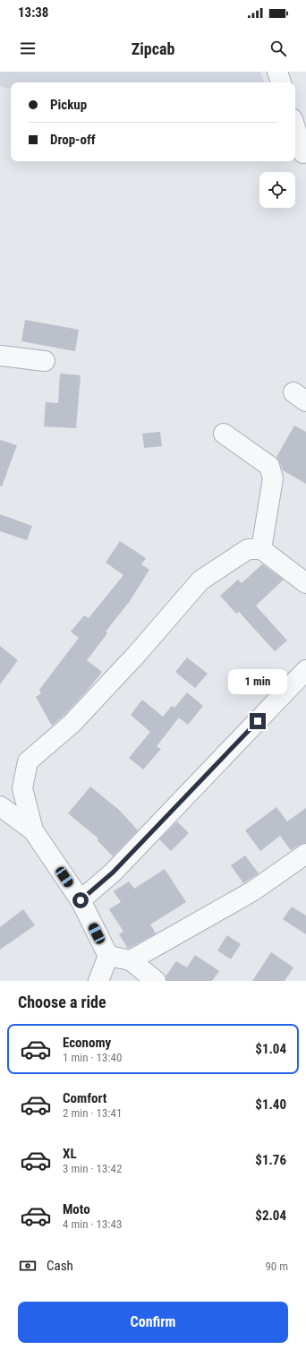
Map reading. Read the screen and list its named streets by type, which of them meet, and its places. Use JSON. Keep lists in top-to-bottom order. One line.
{"page":{"status":"13:38","header":"Zipcab","banner":["Pickup","Drop-off"],"bubble":"1 min","heading":"Choose a ride","list":[{"name":"Economy","note":"1 min · 13:40","value":"$1.04"},{"name":"Comfort","note":"2 min · 13:41","value":"$1.40"},{"name":"XL","note":"3 min · 13:42","value":"$1.76"},{"name":"Moto","note":"4 min · 13:43","value":"$2.04"}],"pay":["Cash","90 m"],"buttons":"Confirm"}}
